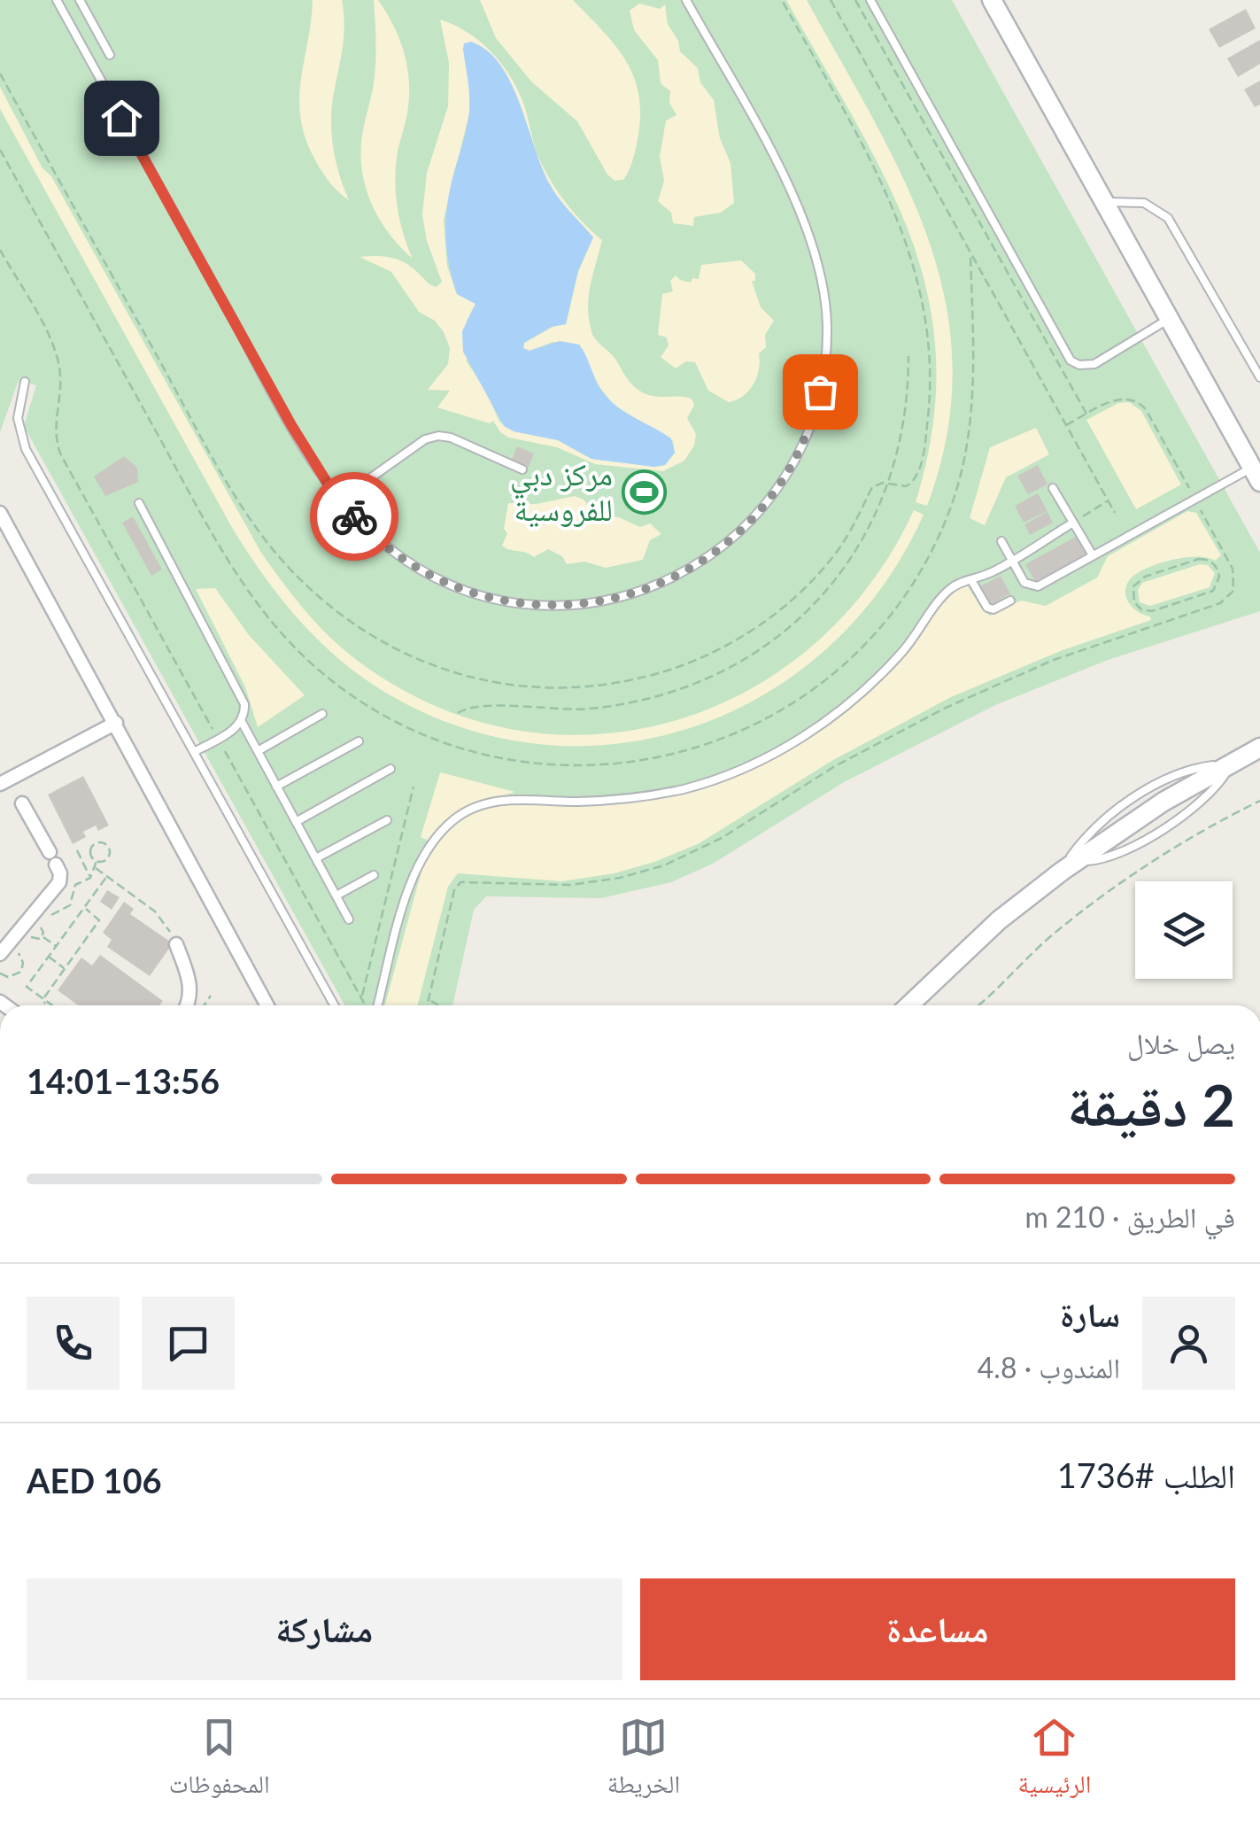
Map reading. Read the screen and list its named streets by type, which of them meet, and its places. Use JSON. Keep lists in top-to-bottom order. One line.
{"places":{"sports":["مركز دبي للفروسية"]},"page":{"heading":["2 دقيقة","يصل خلال","13:56–14:01"],"panel":["سارة","المندوب · 4.8","الطلب #1736","AED 106"],"bar":"في الطريق · 210 m","buttons":["مساعدة","مشاركة"],"tabs":["الرئيسية","الخريطة","المحفوظات"]}}
